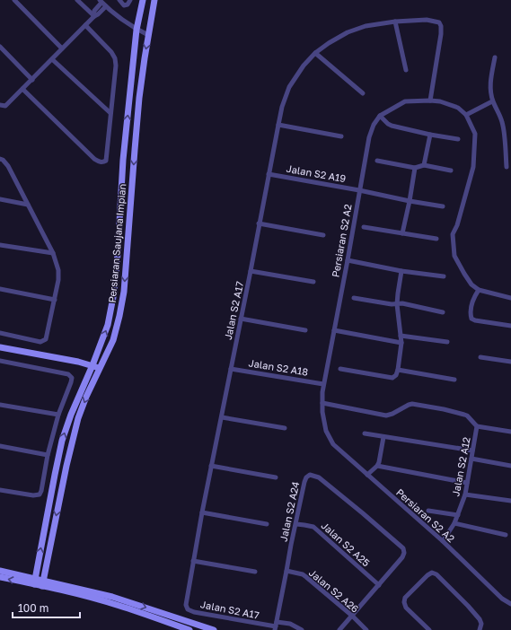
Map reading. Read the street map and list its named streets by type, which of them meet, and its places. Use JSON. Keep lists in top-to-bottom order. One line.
{"streets":{"street":["Jalan S2 A19","Persiaran S2 A2","Persiaran Saujana Impian","Jalan S2 A17","Jalan S2 A18","Jalan S2 A12","Jalan S2 A24","Jalan S2 A25","Jalan S2 A26"]},"crossings":[["Jalan S2 A19","Persiaran S2 A2"],["Jalan S2 A19","Jalan S2 A17"],["Persiaran S2 A2","Jalan S2 A18"],["Persiaran S2 A2","Jalan S2 A12"],["Jalan S2 A17","Jalan S2 A18"],["Jalan S2 A17","Jalan S2 A24"],["Jalan S2 A24","Jalan S2 A25"],["Jalan S2 A24","Jalan S2 A26"]],"scale_bar":"100 m"}
